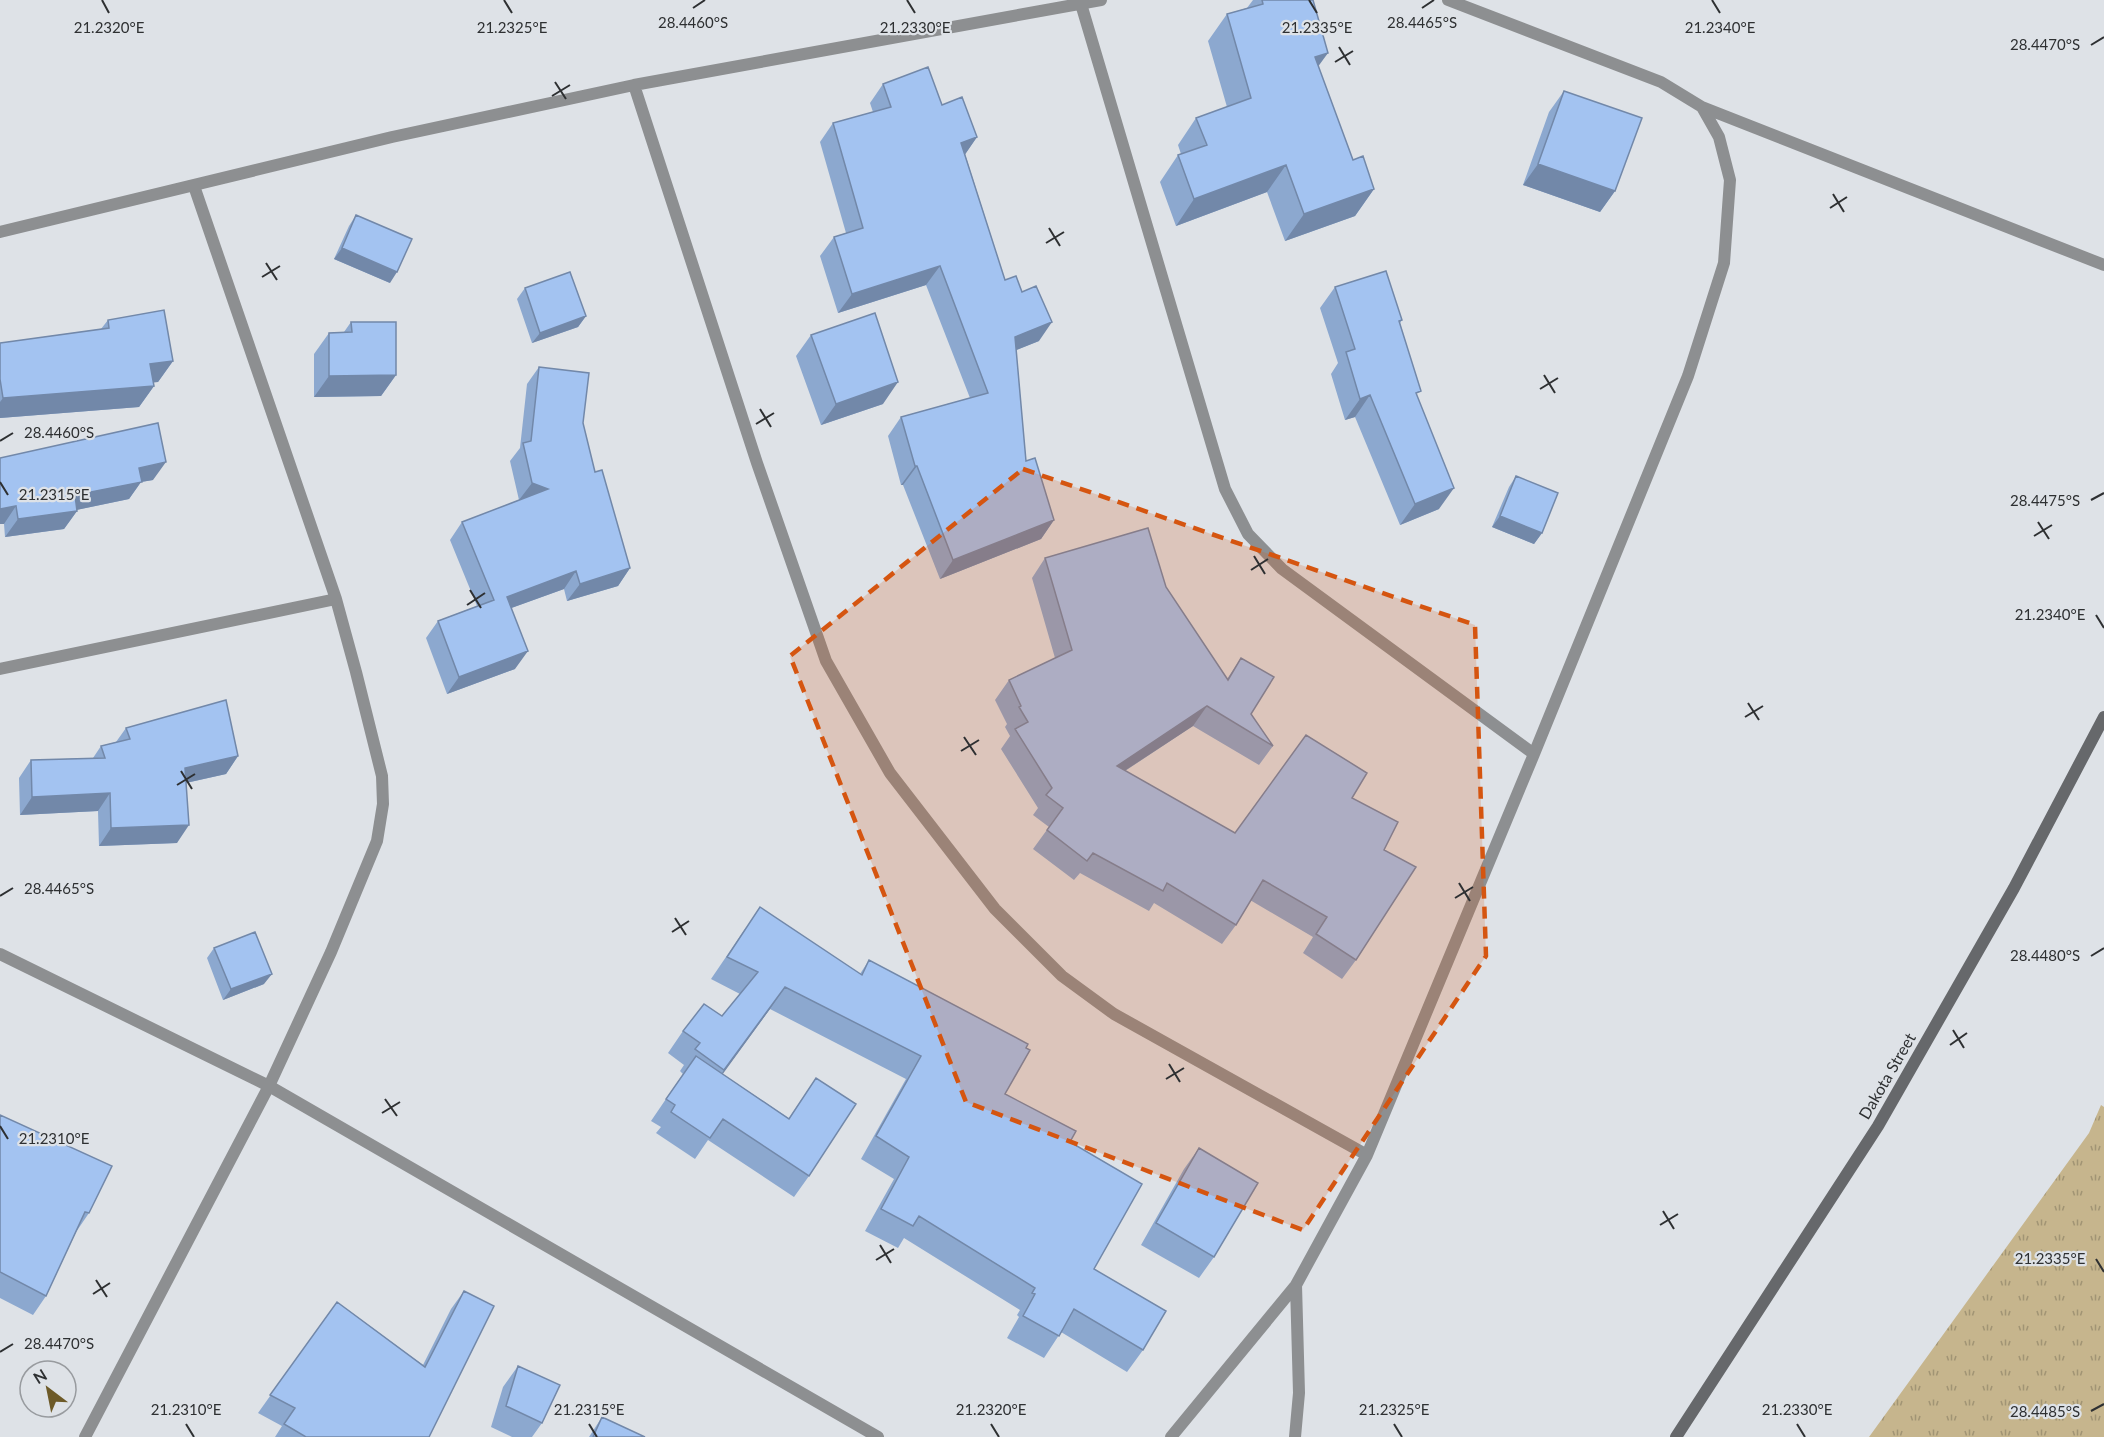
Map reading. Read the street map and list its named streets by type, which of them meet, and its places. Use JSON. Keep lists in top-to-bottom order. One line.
{"streets":{"street":["Dakota Street"]},"north":"top left","coordinates":["28.4460°S","28.4465°S","21.2320°E","21.2325°E","21.2330°E","21.2335°E","21.2340°E","28.4470°S","21.2315°E","28.4475°S","28.4480°S","21.2310°E","28.4485°S"]}
